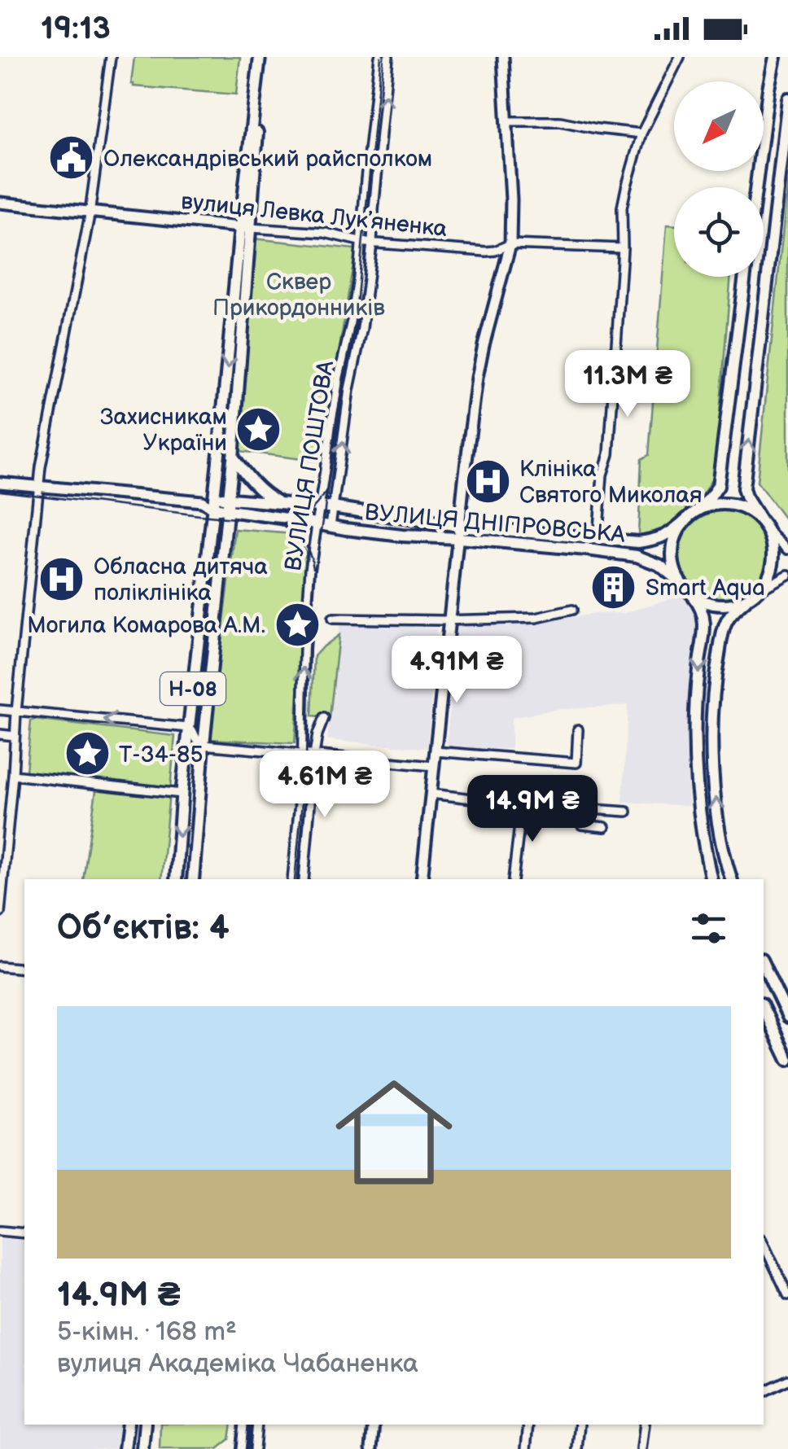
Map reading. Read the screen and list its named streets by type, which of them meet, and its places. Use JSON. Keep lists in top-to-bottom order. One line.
{"streets":{"main road":["ВУЛИЦЯ ДНІПРОВСЬКА","Н-08"],"street":["вулиця Левка Лукʼяненка","ВУЛИЦЯ ПОШТОВА"]},"crossings":[["вулиця Левка Лукʼяненка","ВУЛИЦЯ ПОШТОВА"],["вулиця Левка Лукʼяненка","Н-08"],["ВУЛИЦЯ ПОШТОВА","ВУЛИЦЯ ДНІПРОВСЬКА"],["ВУЛИЦЯ ДНІПРОВСЬКА","Н-08"]],"parks":["Сквер Прикордонників"],"places":{"public building":["Олександрівський райсполком"],"place":["Захисникам України","Могила Комарова А.М.","Т-34-85"],"hospital":["Клініка Святого Миколая","Обласна дитяча поліклініка"],"building":["Smart Aqua"]},"north":"bottom left","page":{"status":"19:13","price":["11.3M ₴","4.91M ₴","4.61M ₴","14.9M ₴"],"heading":"Об’єктів: 4","list":[{"name":"14.9M ₴","note":"5-кімн. · 168 m² · вулиця Академіка Чабаненка"}]}}
